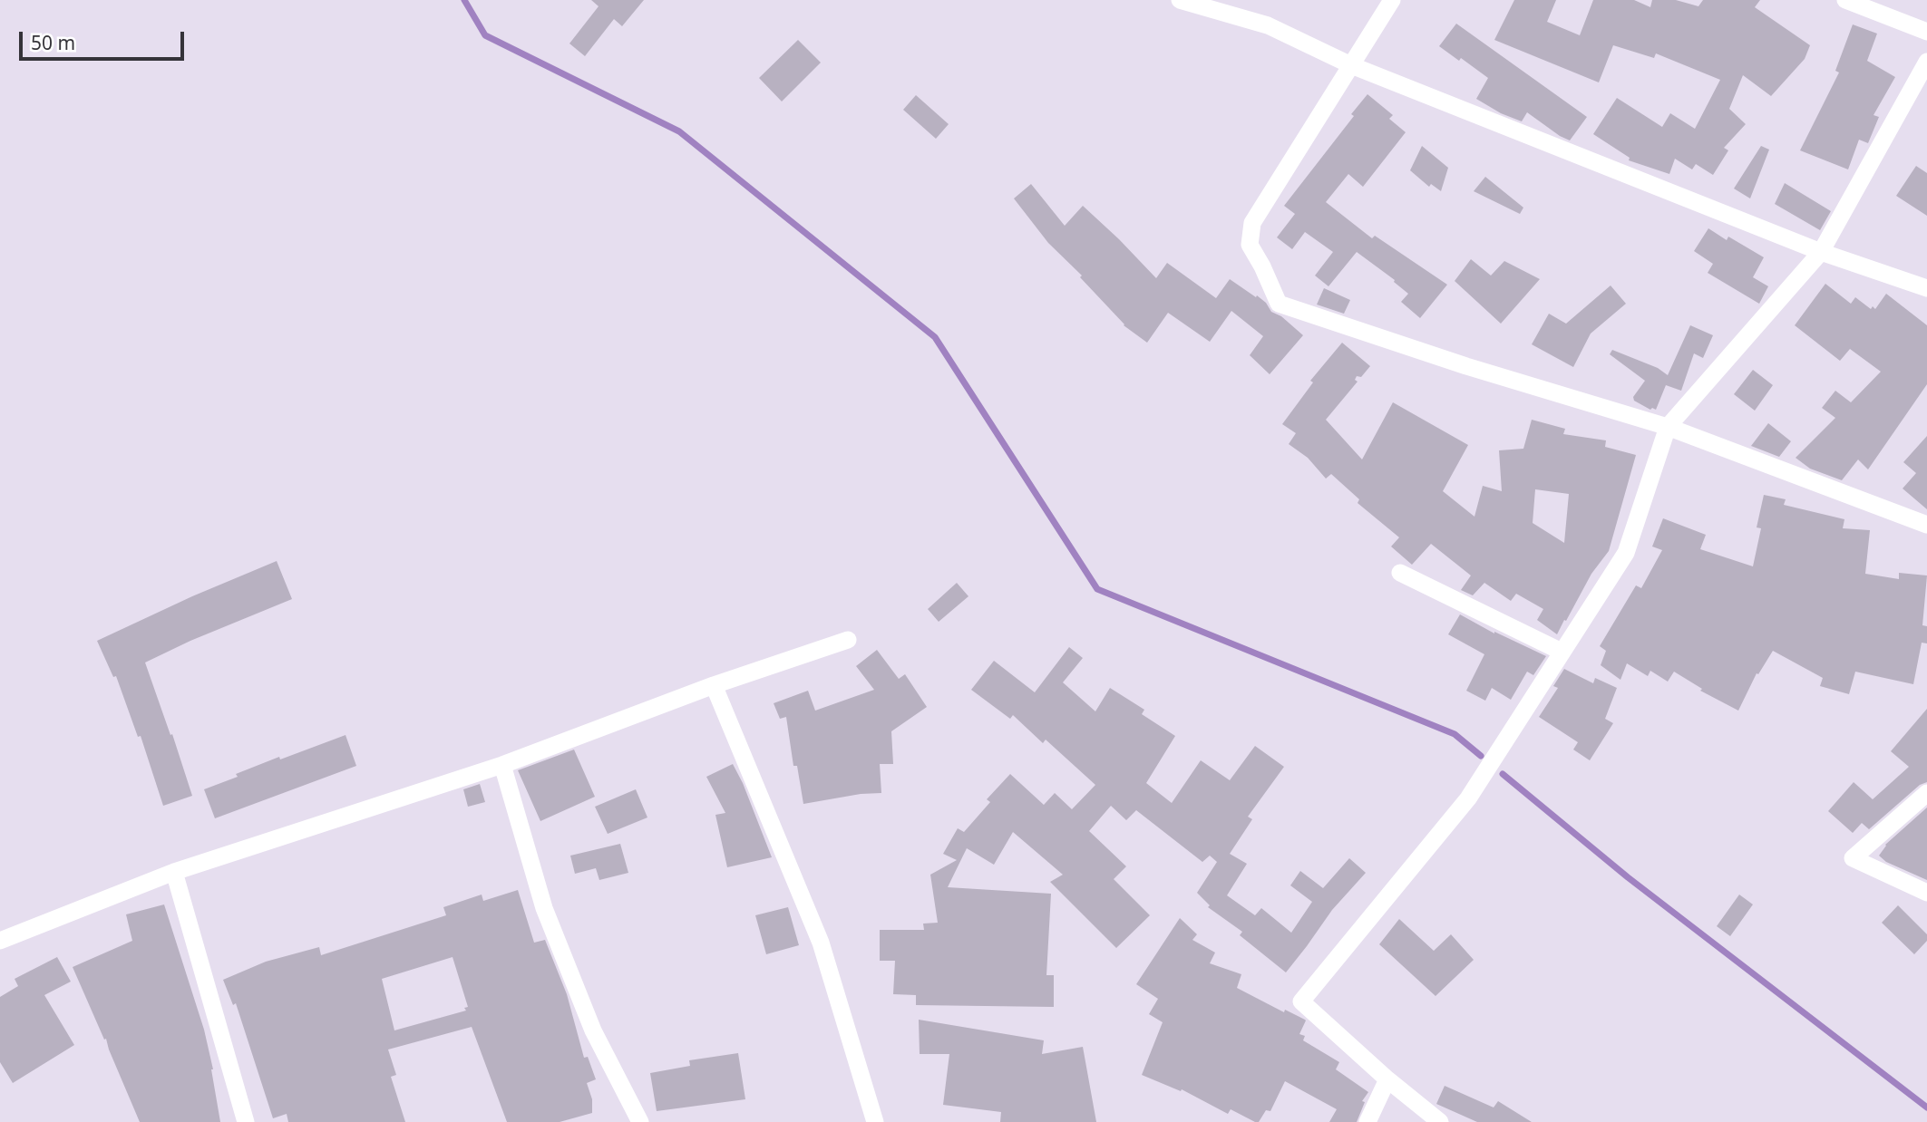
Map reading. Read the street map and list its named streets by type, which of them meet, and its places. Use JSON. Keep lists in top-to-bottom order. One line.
{"scale_bar":"50 m"}
